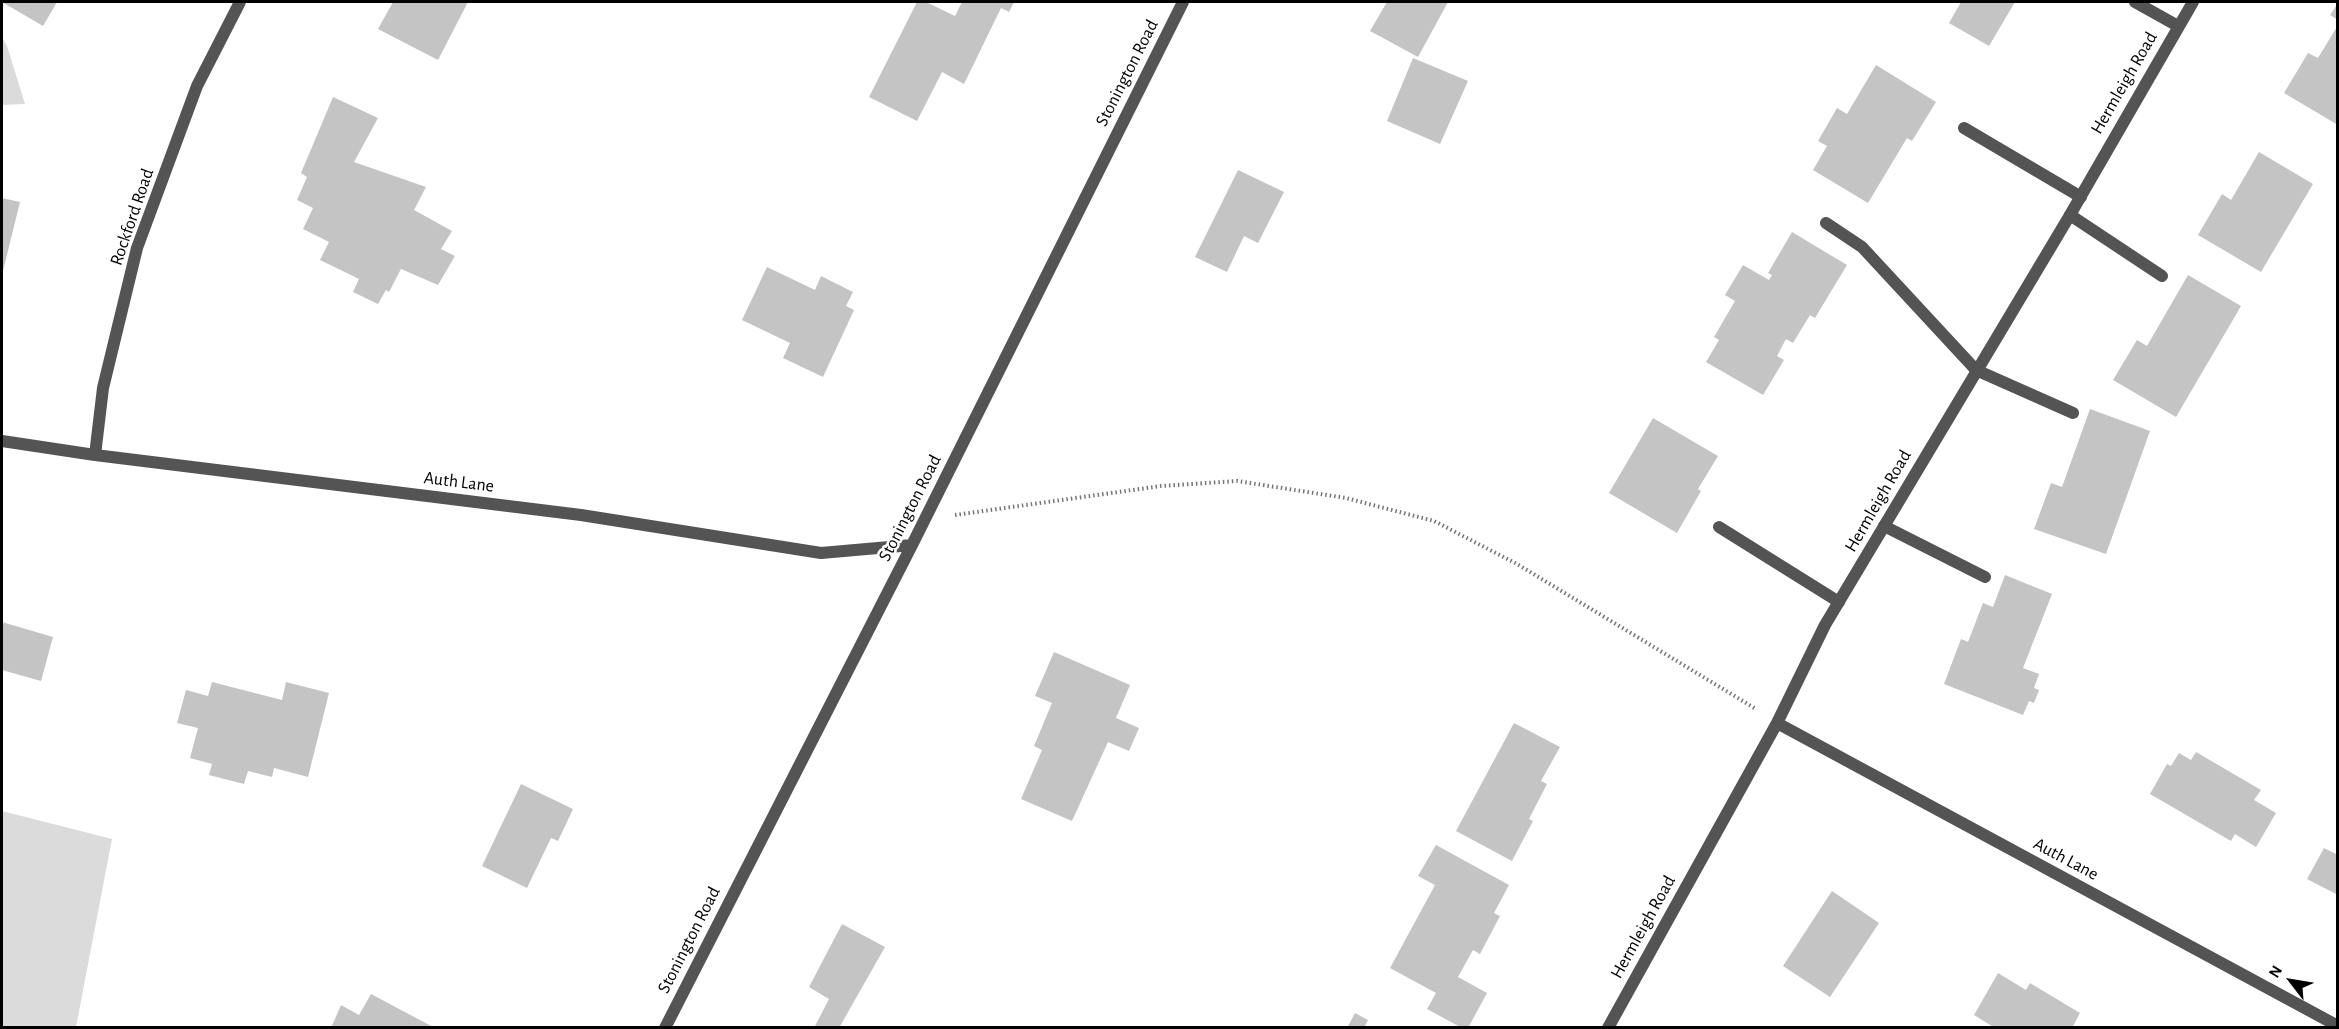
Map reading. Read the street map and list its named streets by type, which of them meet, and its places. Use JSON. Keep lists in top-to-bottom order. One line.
{"streets":{"street":["Stonington Road","Hermleigh Road","Rockford Road","Auth Lane"]},"crossings":[["Stonington Road","Auth Lane"],["Hermleigh Road","Auth Lane"],["Rockford Road","Auth Lane"]],"north":"top left"}
